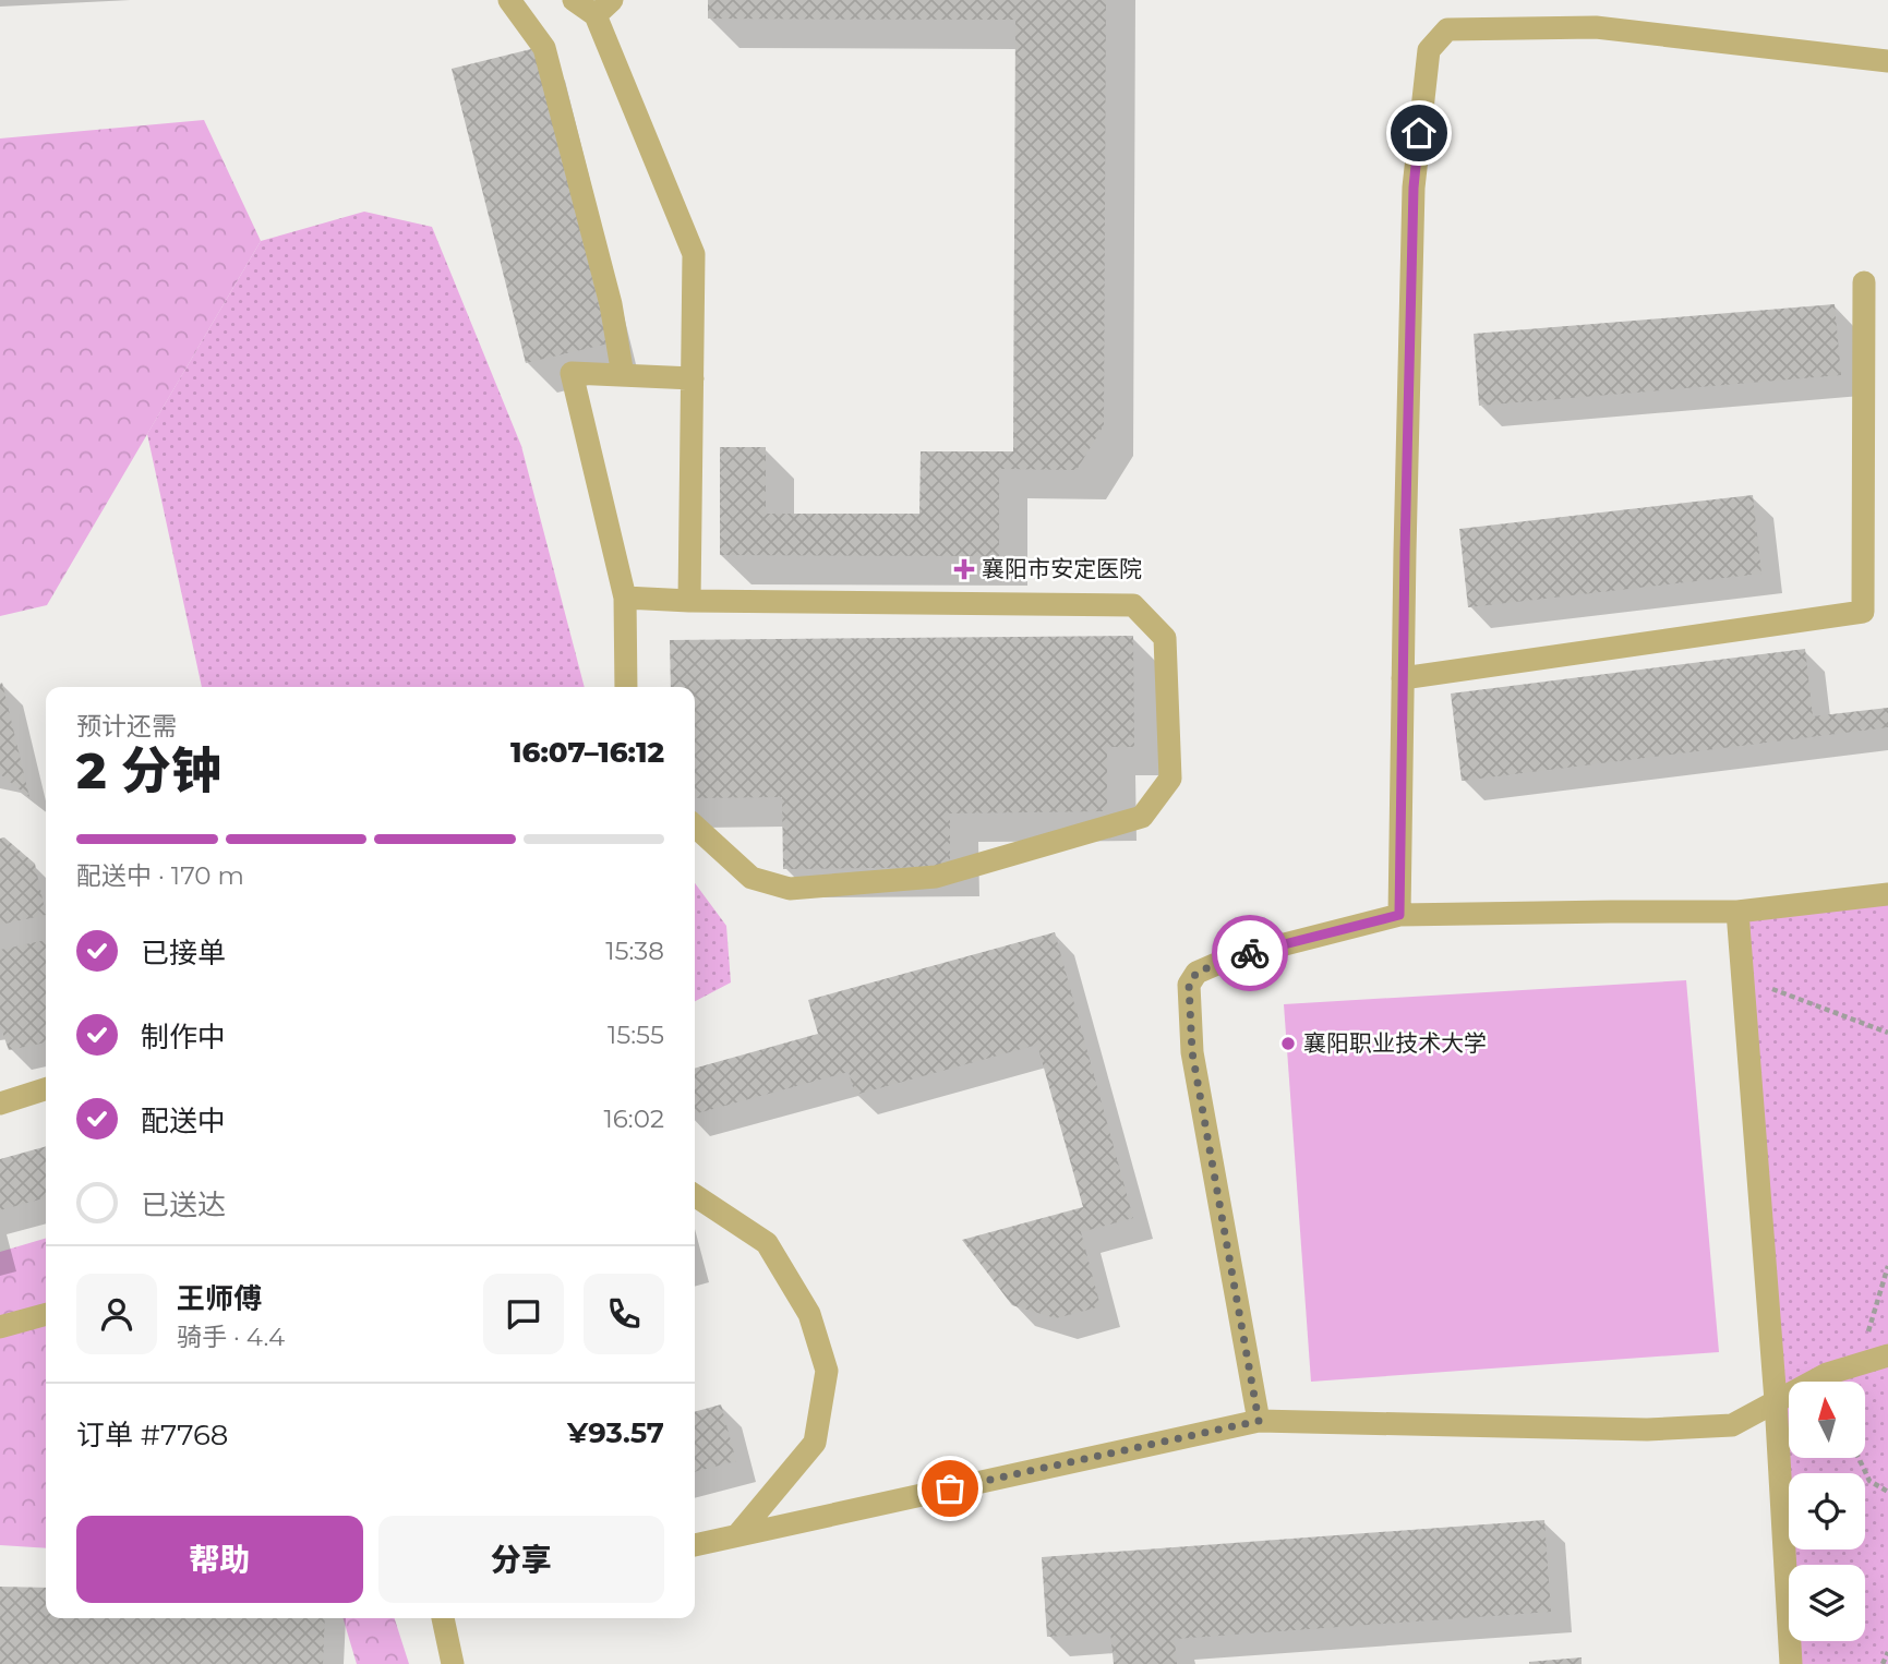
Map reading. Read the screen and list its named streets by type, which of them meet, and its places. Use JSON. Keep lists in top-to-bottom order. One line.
{"places":{"health":["襄阳市安定医院"],"other":["襄阳职业技术大学"]},"north":"top","page":{"heading":["2 分钟","预计还需","16:07–16:12"],"panel":["王师傅","骑手 · 4.4","订单 #7768","¥93.57"],"bar":"配送中 · 170 m","list":[["已接单","15:38"],["制作中","15:55"],["配送中","16:02"],"已送达"],"buttons":["帮助","分享"]}}
